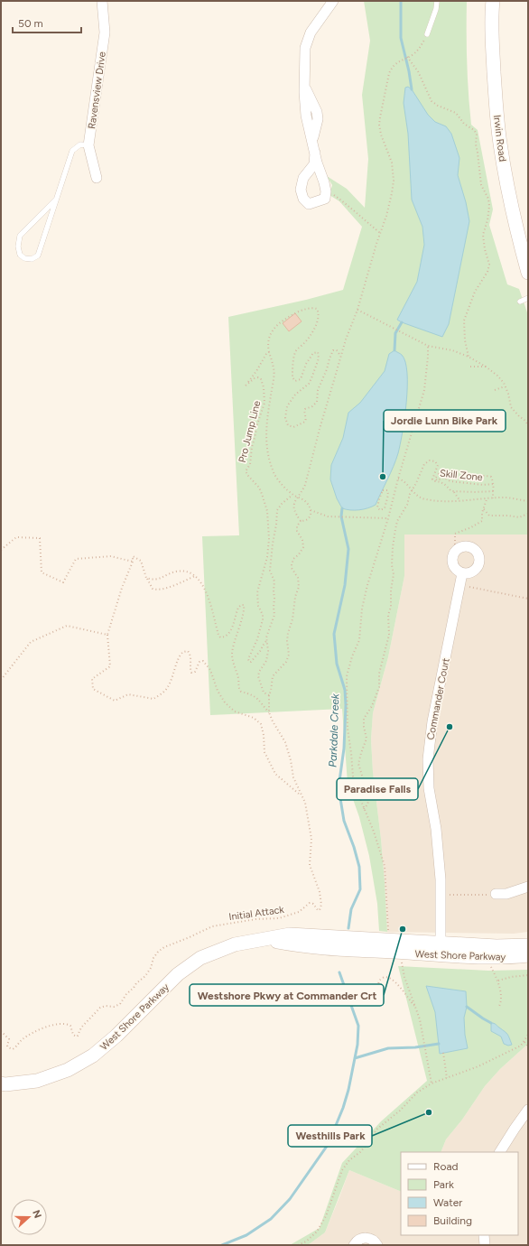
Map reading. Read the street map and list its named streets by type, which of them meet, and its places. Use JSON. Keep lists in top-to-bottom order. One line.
{"streets":{"main road":["Irwin Road","West Shore Parkway"],"street":["Ravensview Drive","Commander Court"],"path":["Pro Jump Line","Skill Zone","Initial Attack"]},"crossings":[["Commander Court","West Shore Parkway"]],"water":["Parkdale Creek"],"places":["Jordie Lunn Bike Park","Paradise Falls","Westshore Pkwy at Commander Crt","Westhills Park"],"legend":["Road","Park","Water","Building"],"scale_bar":"50 m","north":"right"}
